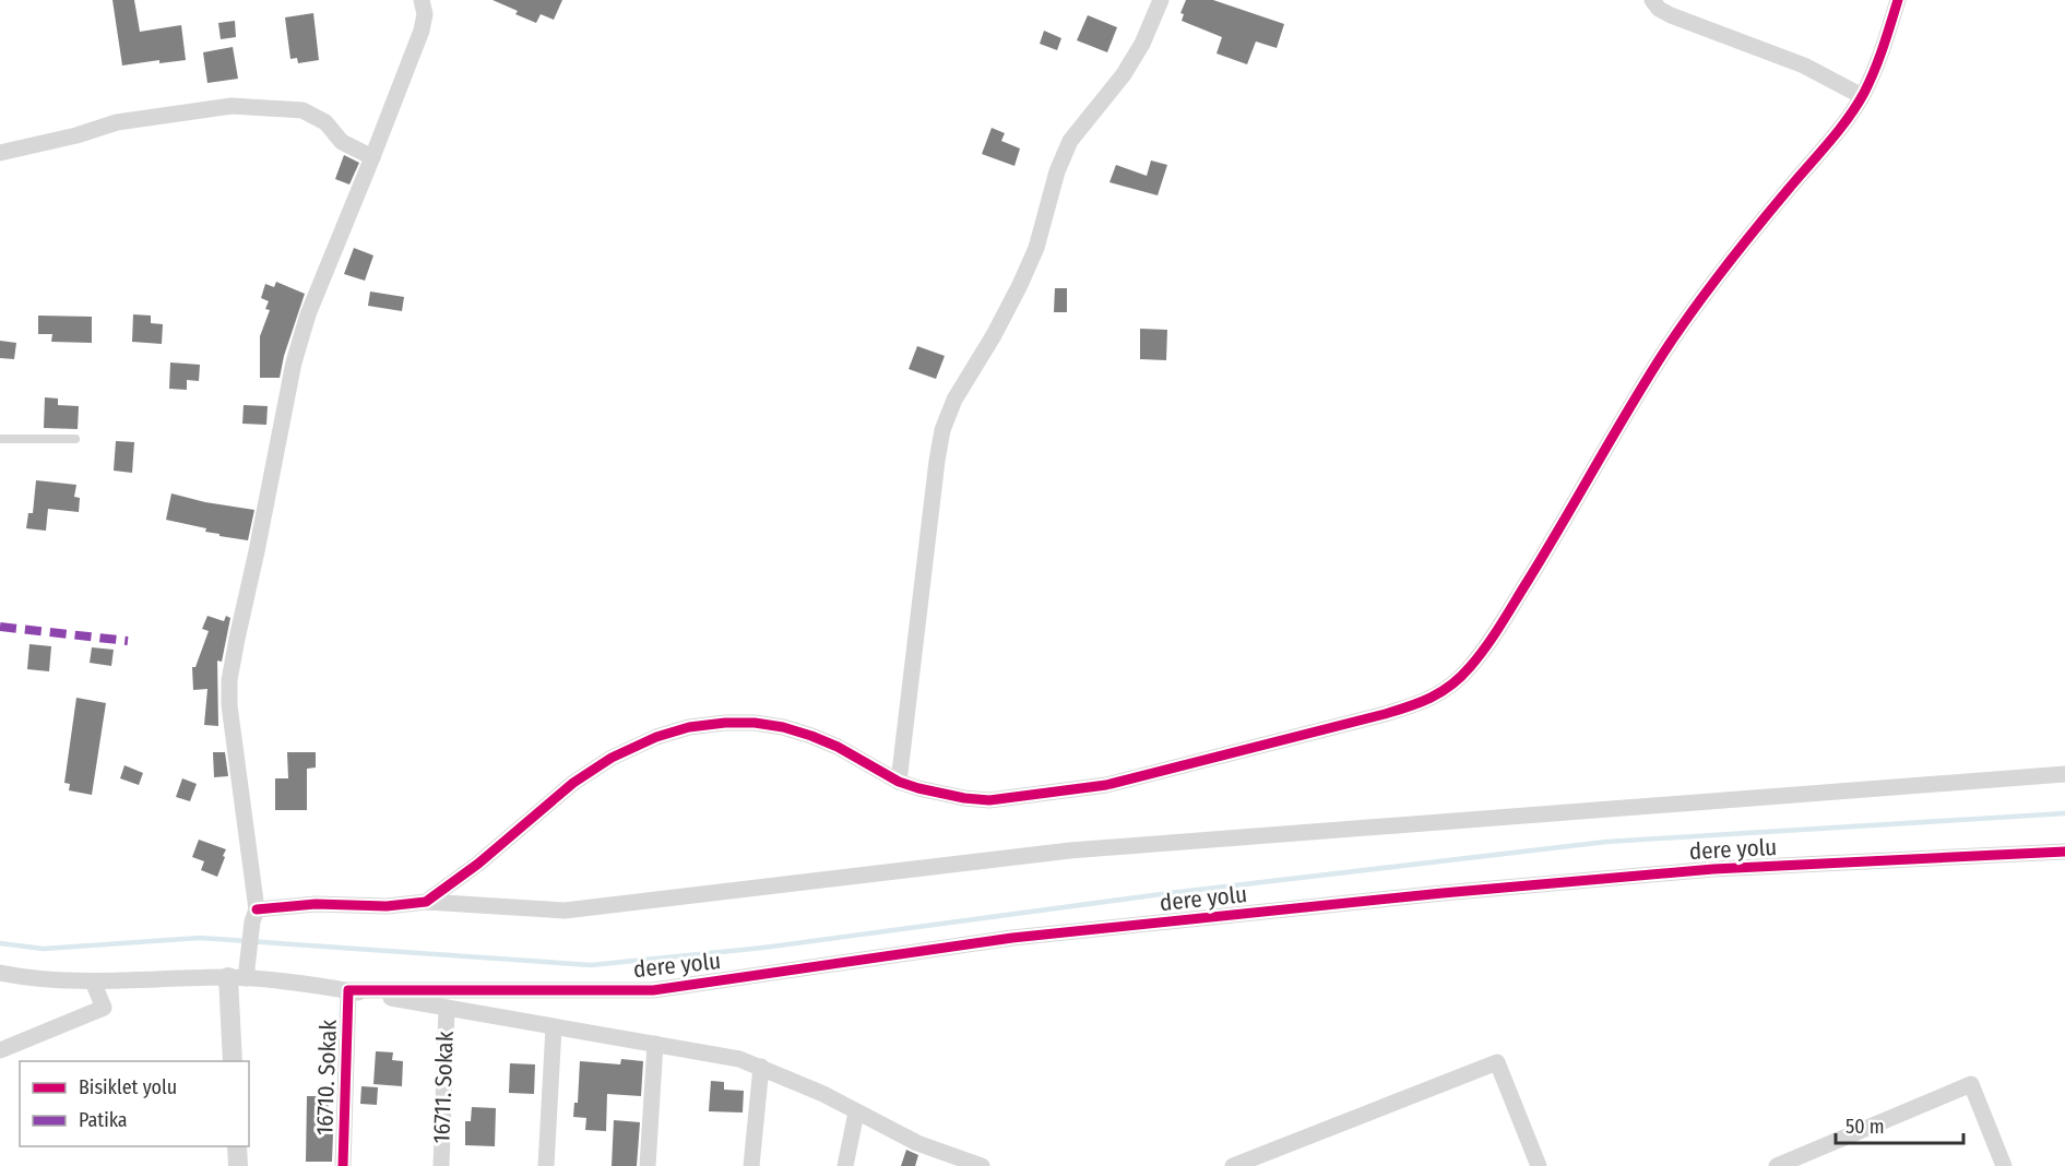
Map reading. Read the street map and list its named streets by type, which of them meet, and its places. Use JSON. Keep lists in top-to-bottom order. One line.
{"streets":{"street":["dere yolu","16710. Sokak","16711. Sokak"]},"crossings":[["dere yolu","16710. Sokak"]],"legend":["Bisiklet yolu","Patika"],"scale_bar":"50 m"}
